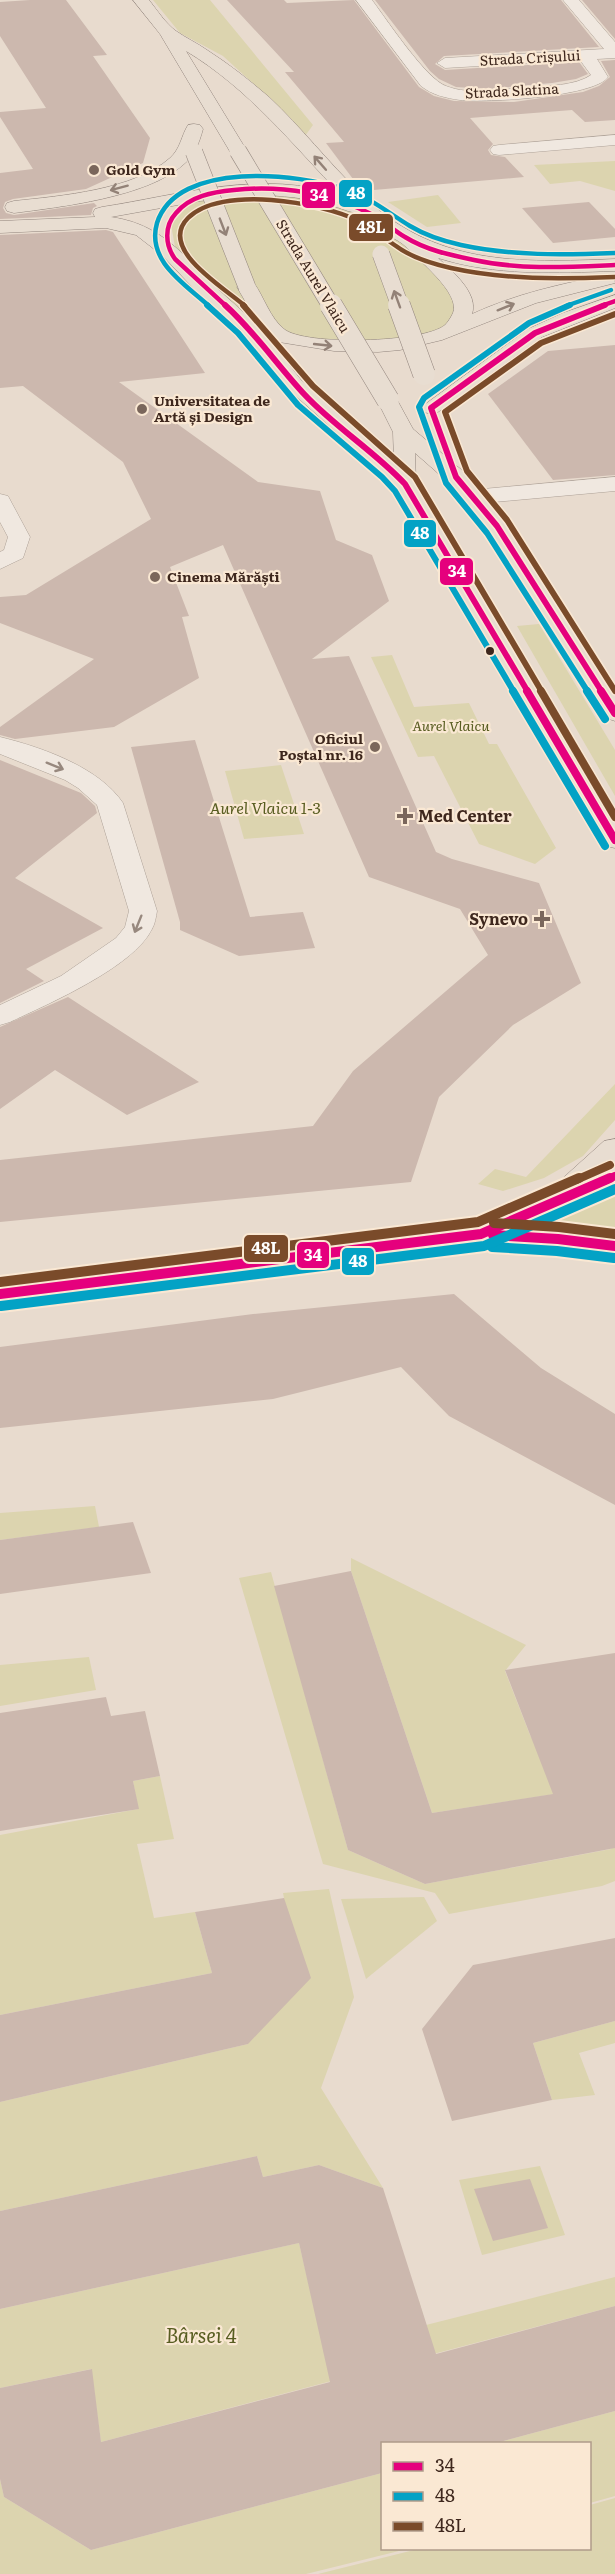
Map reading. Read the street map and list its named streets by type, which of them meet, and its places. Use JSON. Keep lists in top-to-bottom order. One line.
{"streets":{"main road":["Strada Aurel Vlaicu"],"street":["Strada Crișului","Strada Slatina"]},"crossings":[["Strada Crișului","Strada Slatina"]],"parks":["Aurel Vlaicu","Aurel Vlaicu 1-3","Bârsei 4"],"places":{"other":["Gold Gym","Universitatea de Artă și Design","Cinema Mărăști","Oficiul Poștal nr. 16"],"health":["Med Center","Synevo"]},"lines":["transit line 48","transit line 34","transit line 48L"],"legend":["34","48","48L"]}
